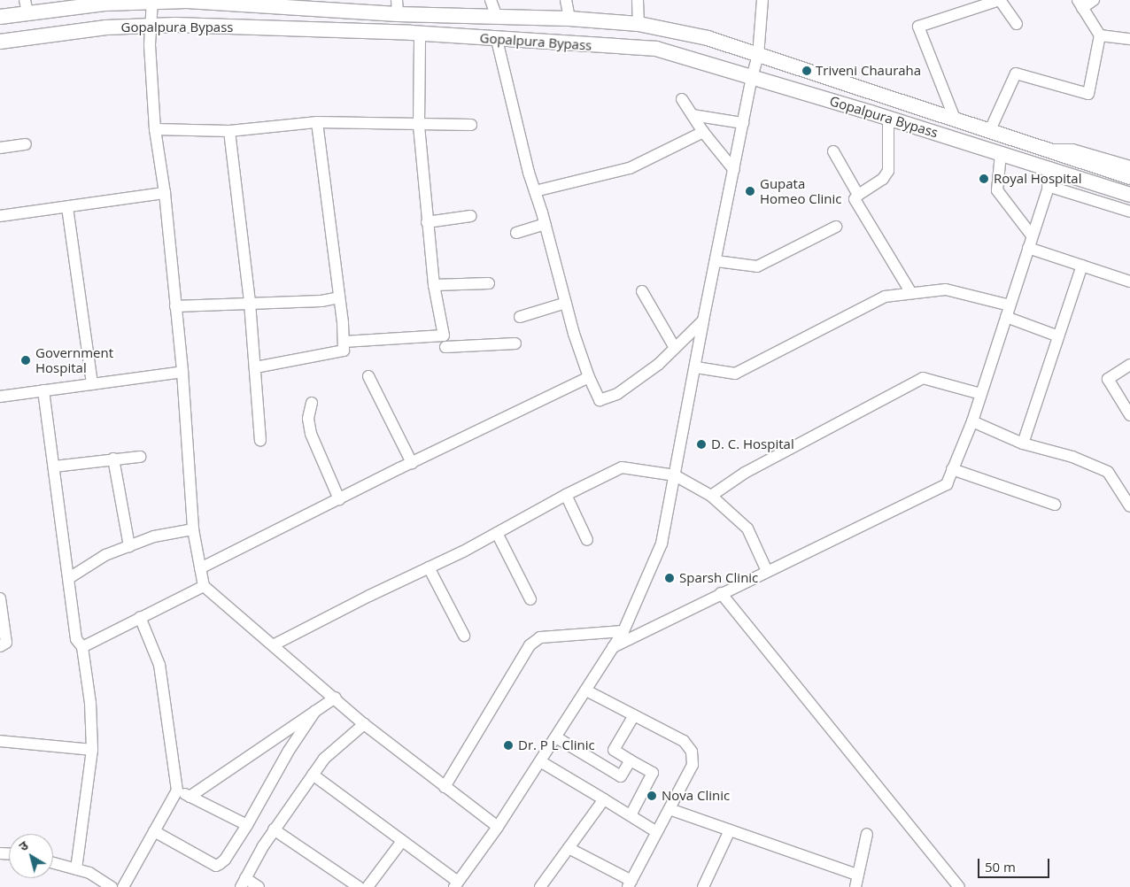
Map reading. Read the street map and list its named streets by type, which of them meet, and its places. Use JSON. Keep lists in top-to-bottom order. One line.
{"streets":{"main road":["Gopalpura Bypass"]},"places":["Triveni Chauraha","Royal Hospital","Gupata Homeo Clinic","Government Hospital","D. C. Hospital","Sparsh Clinic","Dr. P L Clinic","Nova Clinic"],"scale_bar":"50 m","north":"top left"}
